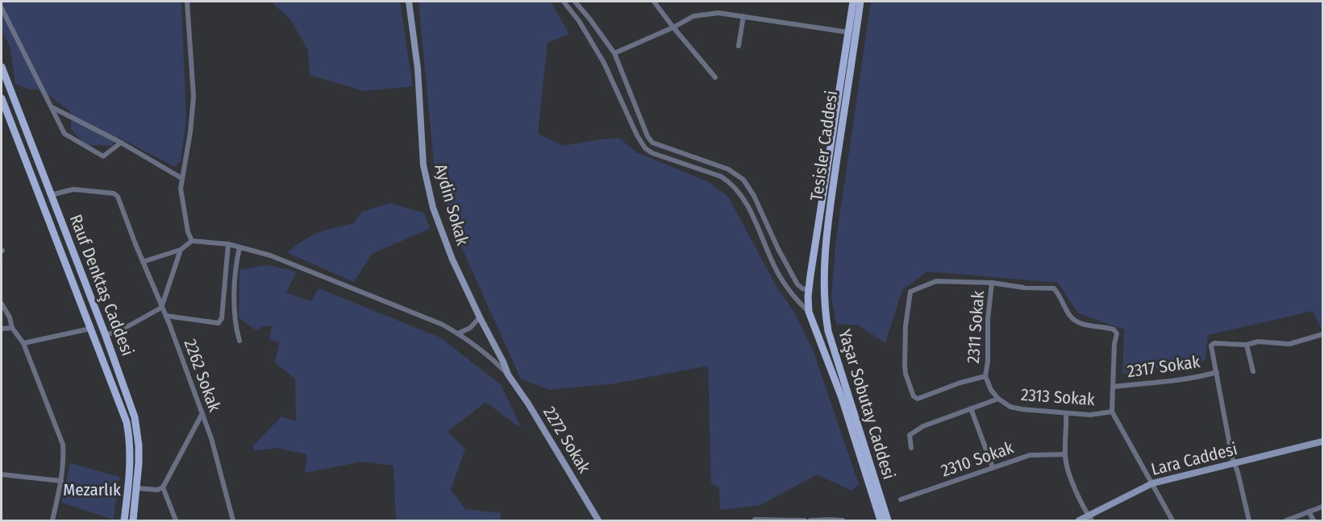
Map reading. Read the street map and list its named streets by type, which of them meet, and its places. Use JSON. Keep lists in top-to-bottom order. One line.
{"streets":{"main road":["Tesisler Caddesi","Rauf Denktaş Caddesi","Yaşar Sobutay Caddesi"],"street":["Aydin Sokak","2311 Sokak","2317 Sokak","2262 Sokak","2313 Sokak","2272 Sokak","2310 Sokak","Lara Caddesi"]},"crossings":[["Tesisler Caddesi","Yaşar Sobutay Caddesi"],["Aydin Sokak","2272 Sokak"],["Rauf Denktaş Caddesi","2262 Sokak"],["2311 Sokak","2313 Sokak"]],"parks":["Mezarlık"]}
